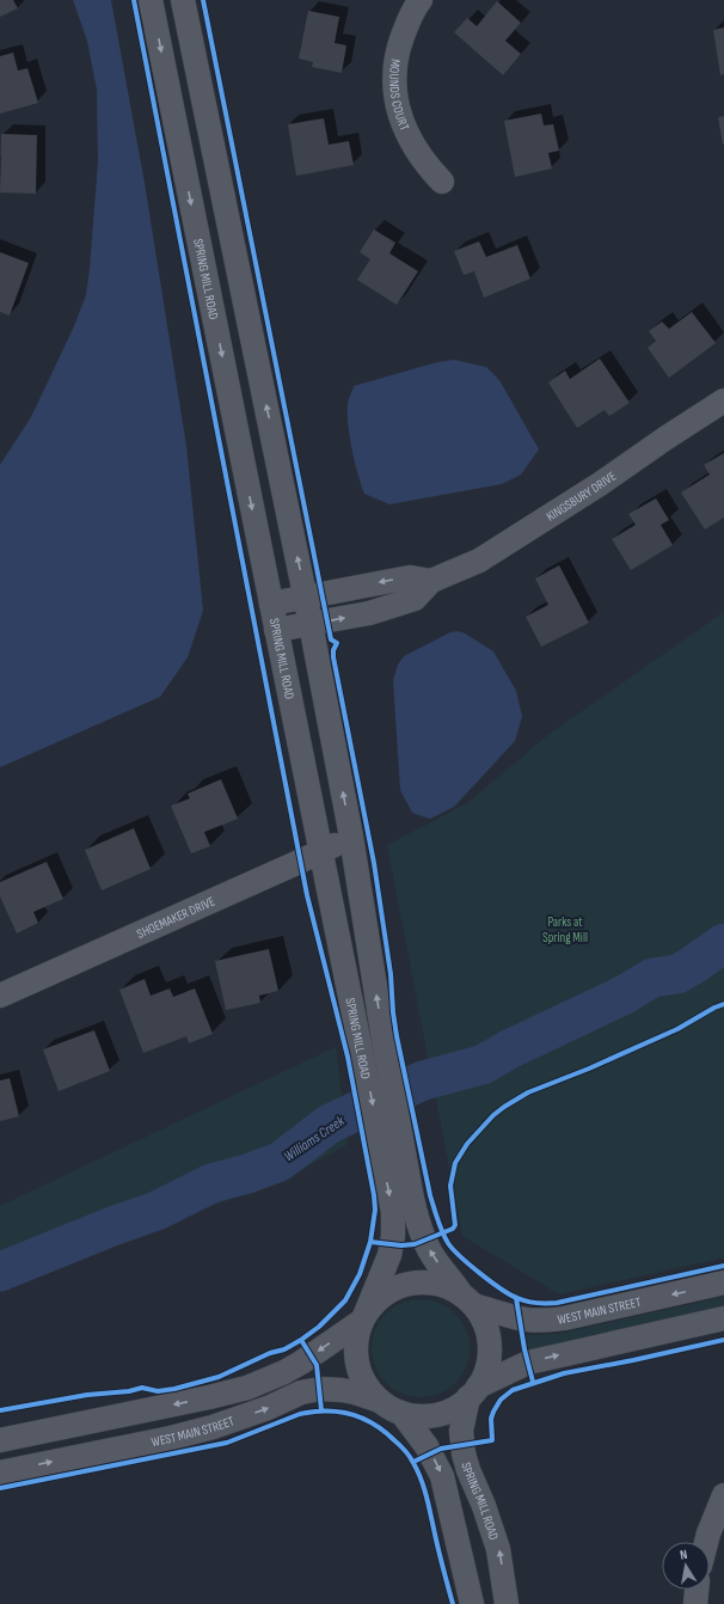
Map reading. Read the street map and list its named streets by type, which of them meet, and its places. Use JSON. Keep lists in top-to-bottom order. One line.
{"streets":{"street":["MOUNDS COURT","SPRING MILL ROAD","KINGSBURY DRIVE","SHOEMAKER DRIVE","WEST MAIN STREET"]},"crossings":[["SPRING MILL ROAD","KINGSBURY DRIVE"],["SPRING MILL ROAD","SHOEMAKER DRIVE"],["SPRING MILL ROAD","WEST MAIN STREET"]],"water":["Williams Creek"],"parks":["Parks at Spring Mill"],"north":"top"}
